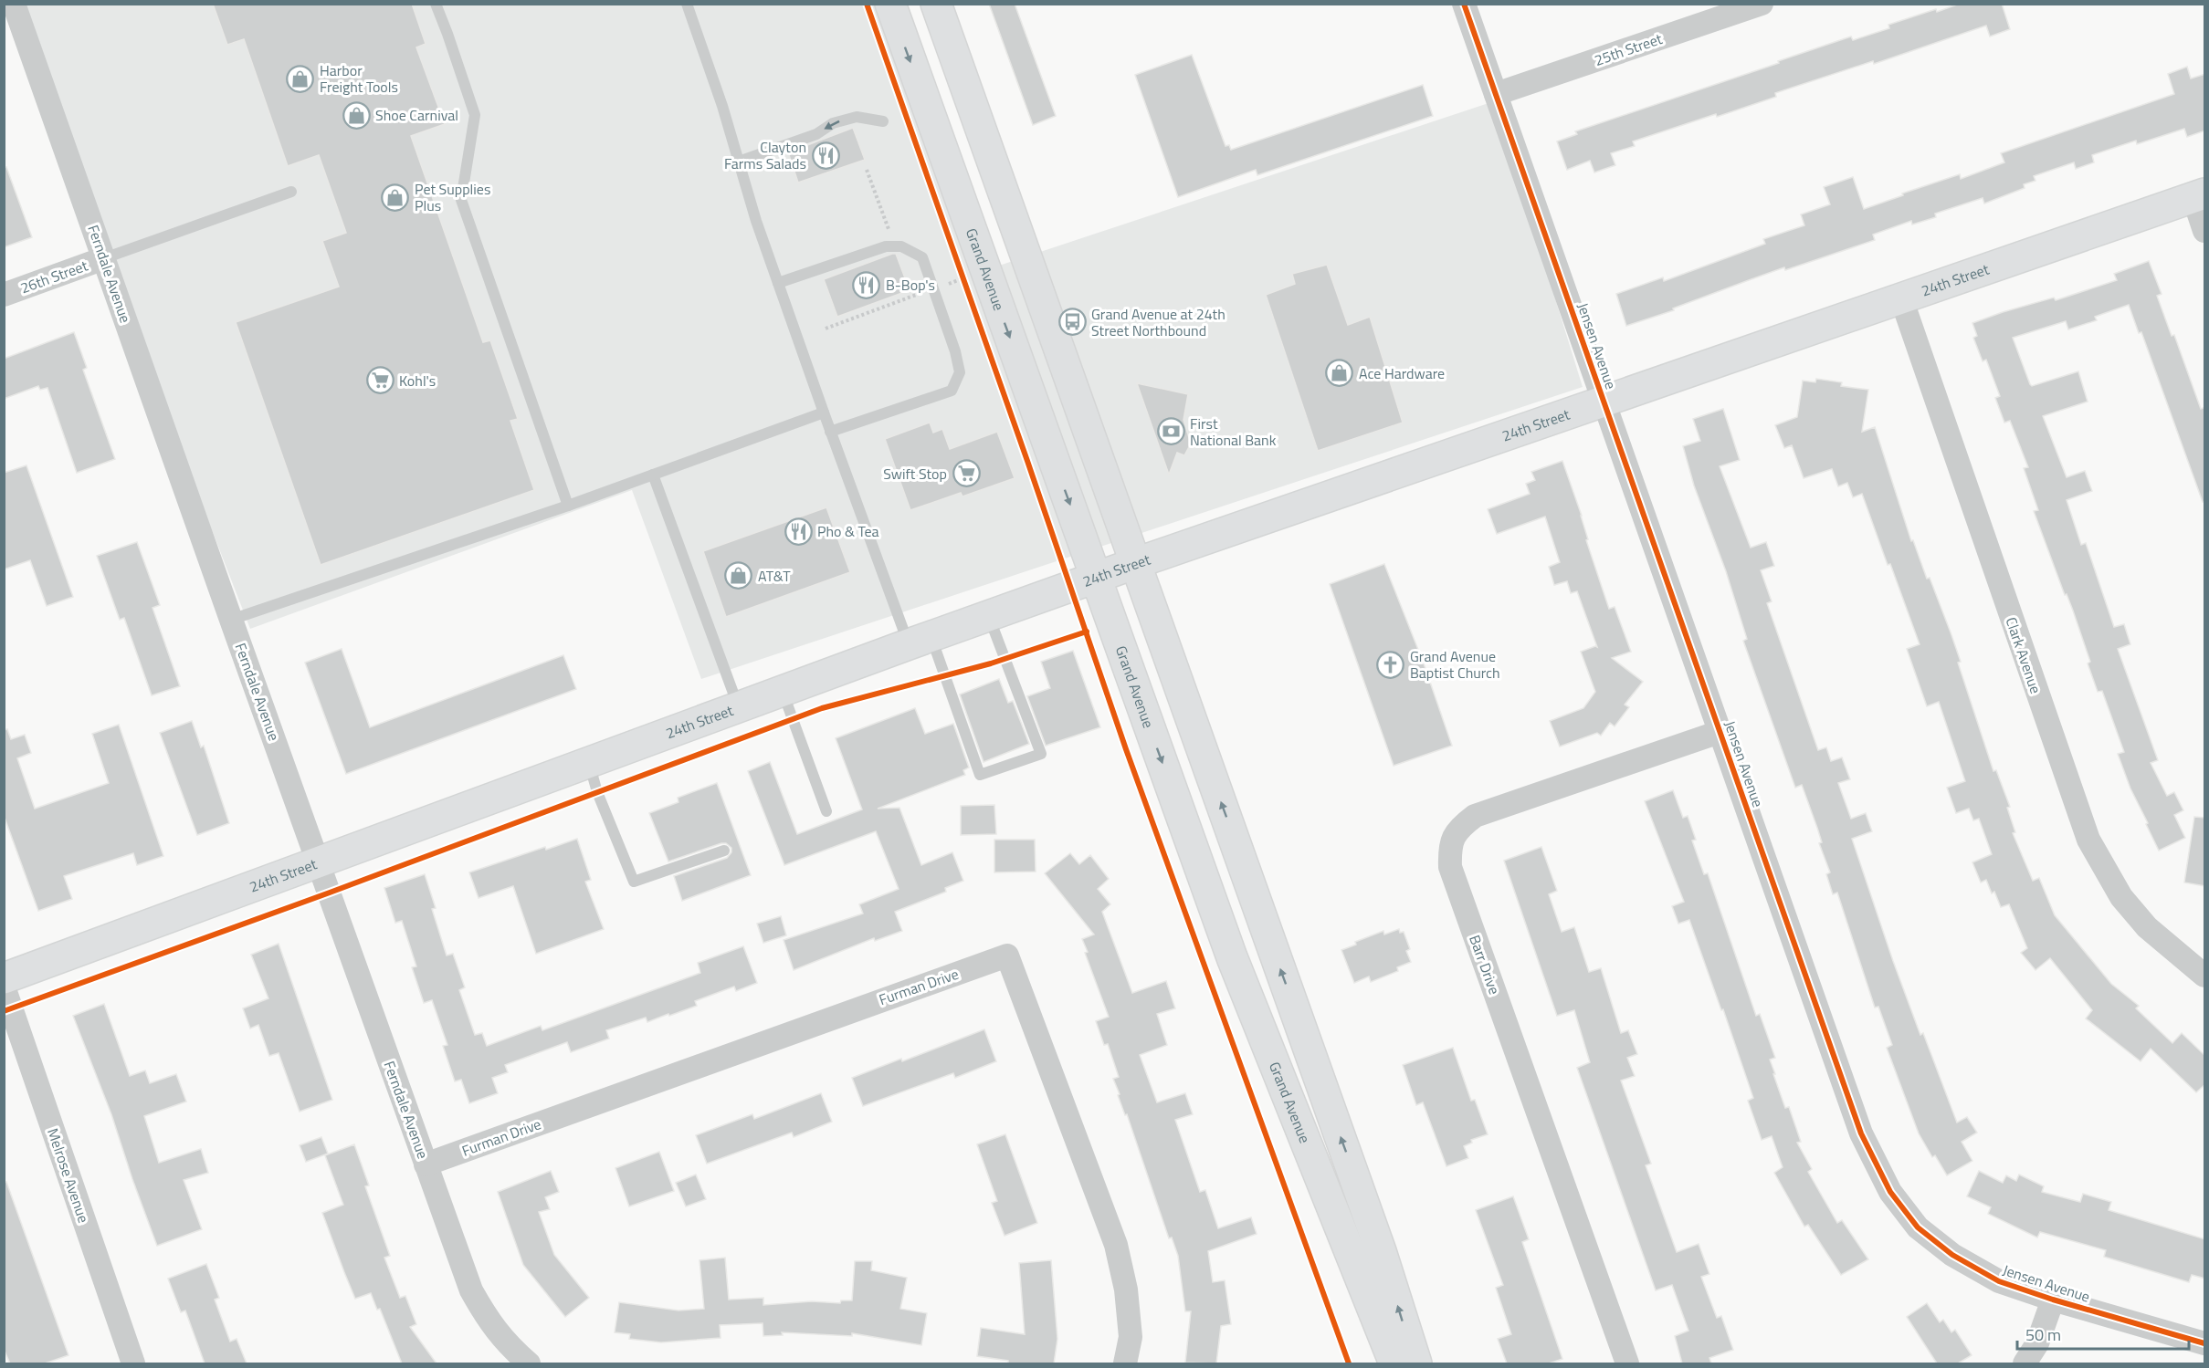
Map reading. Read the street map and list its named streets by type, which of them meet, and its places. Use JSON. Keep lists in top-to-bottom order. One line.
{"streets":{"main road":["Grand Avenue","24th Street"],"street":["25th Street","Ferndale Avenue","26th Street","Jensen Avenue","Clark Avenue","Barr Drive","Furman Drive","Melrose Avenue"]},"crossings":[["25th Street","Jensen Avenue"],["Grand Avenue","24th Street"],["Ferndale Avenue","26th Street"],["Ferndale Avenue","24th Street"],["Ferndale Avenue","Furman Drive"],["24th Street","Jensen Avenue"],["24th Street","Clark Avenue"],["Jensen Avenue","Barr Drive"]],"places":{"shop":["Harbor Freight Tools","Shoe Carnival","Pet Supplies Plus","Ace Hardware","AT&T"],"restaurant":["Clayton Farms Salads","B-Bop's","Pho & Tea"],"bus stop":["Grand Avenue at 24th Street Northbound"],"supermarket":["Kohl's","Swift Stop"],"bank":["First National Bank"],"church":["Grand Avenue Baptist Church"]},"scale_bar":"50 m"}
